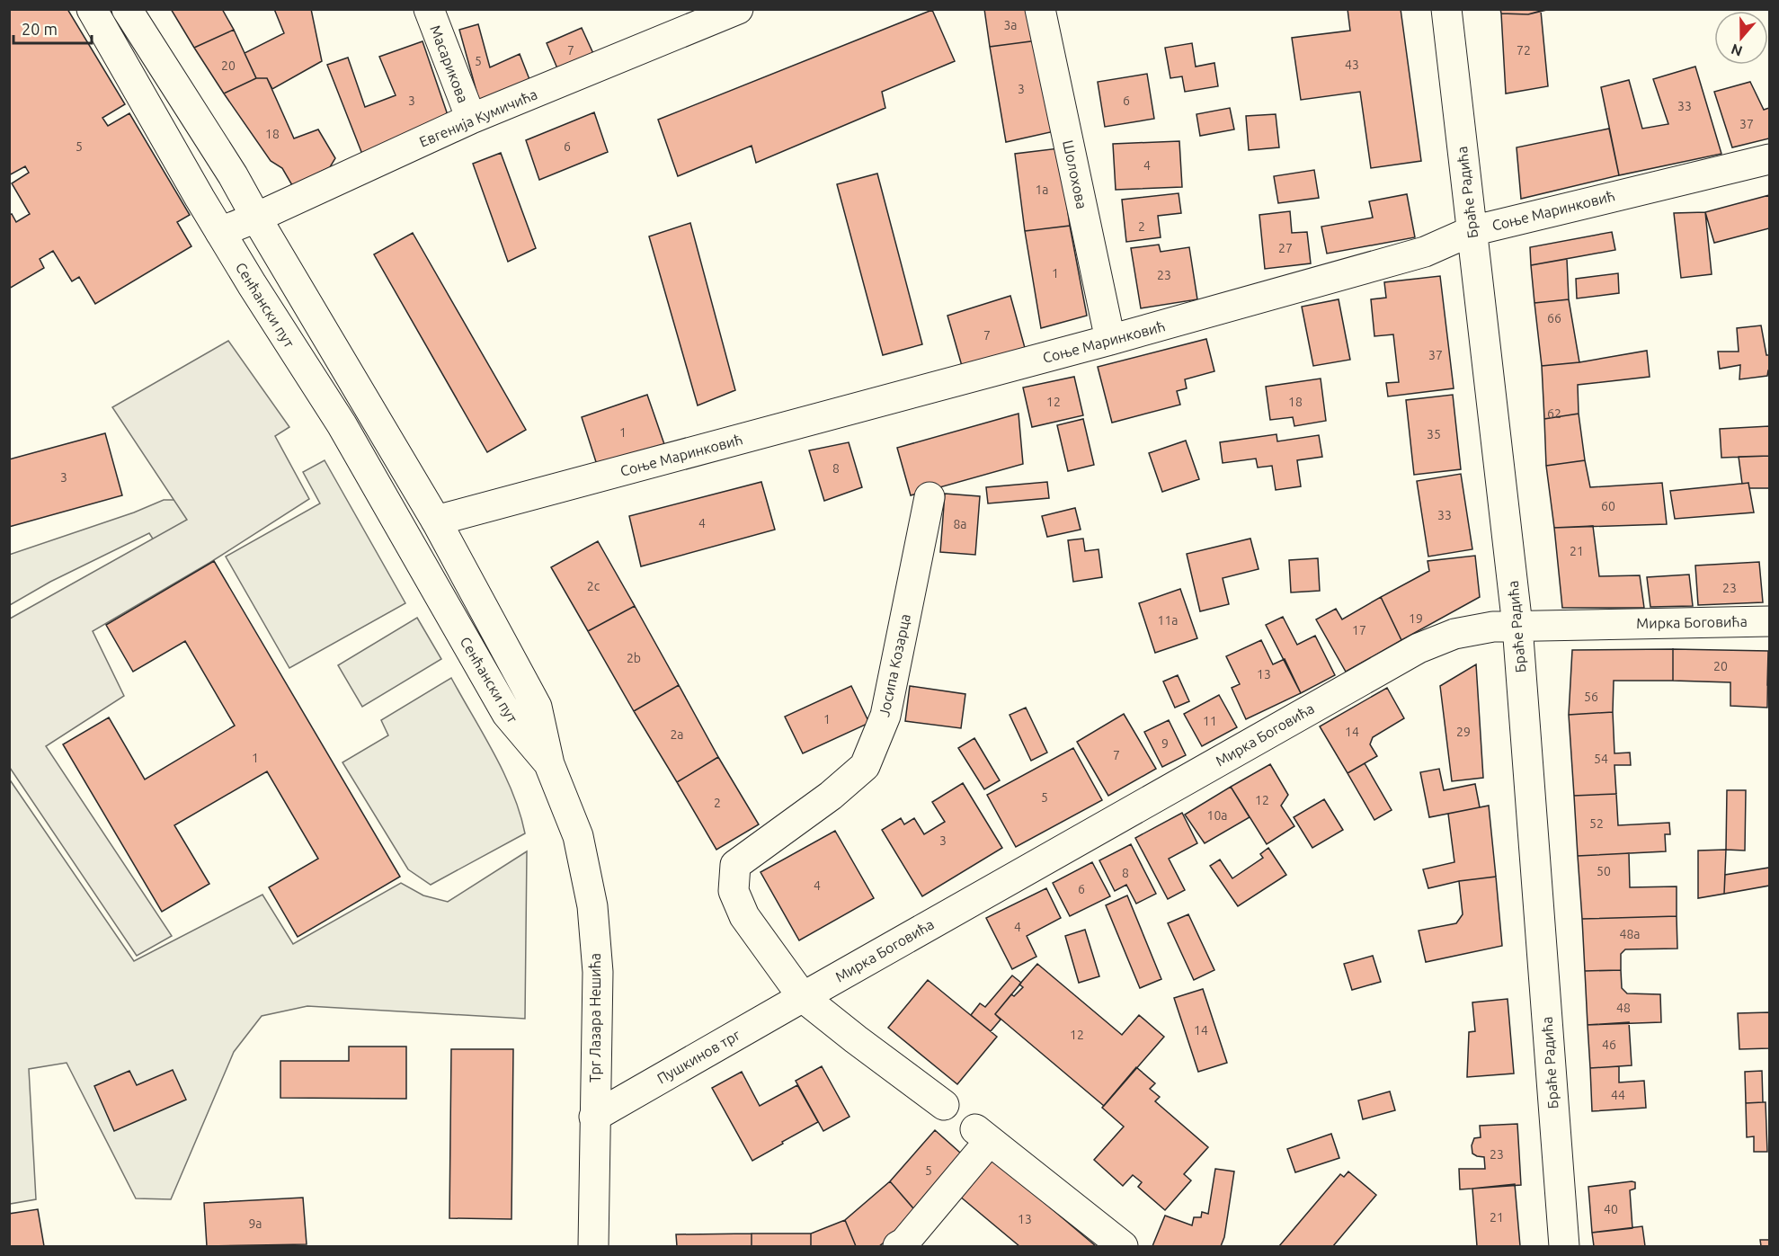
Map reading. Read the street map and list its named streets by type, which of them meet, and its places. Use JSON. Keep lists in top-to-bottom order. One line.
{"streets":{"street":["Масарикова","Евгенија Кумичића","Шолохова","Браће Радића","Соње Маринковић","Сенћански пут","Мирка Боговића","Јосипа Козарца","Трг Лазара Нешића","Пушкинов трг"]},"crossings":[["Масарикова","Евгенија Кумичића"],["Евгенија Кумичића","Сенћански пут"],["Шолохова","Соње Маринковић"],["Браће Радића","Соње Маринковић"],["Браће Радића","Мирка Боговића"],["Соње Маринковић","Сенћански пут"],["Сенћански пут","Трг Лазара Нешића"],["Мирка Боговића","Јосипа Козарца"],["Мирка Боговића","Пушкинов трг"],["Јосипа Козарца","Пушкинов трг"],["Трг Лазара Нешића","Пушкинов трг"]],"house_numbers":["3a","7","72","5","43","20","3","3","6","33","37","18","5","6","4","1a","2","27","1","23","66","7","37","12","18","62","1","35","8","3","60","33","4","8a","21","2c","23","19","11a","17","2b","20","13","56","1","11","14","29","2a","9","7","1","54","5","12","2","10a","52","3","50","8","4","6","4","48a","48","14","12","46","44","23","5","40","21","13","9a"],"scale_bar":"20 m","north":"bottom"}
